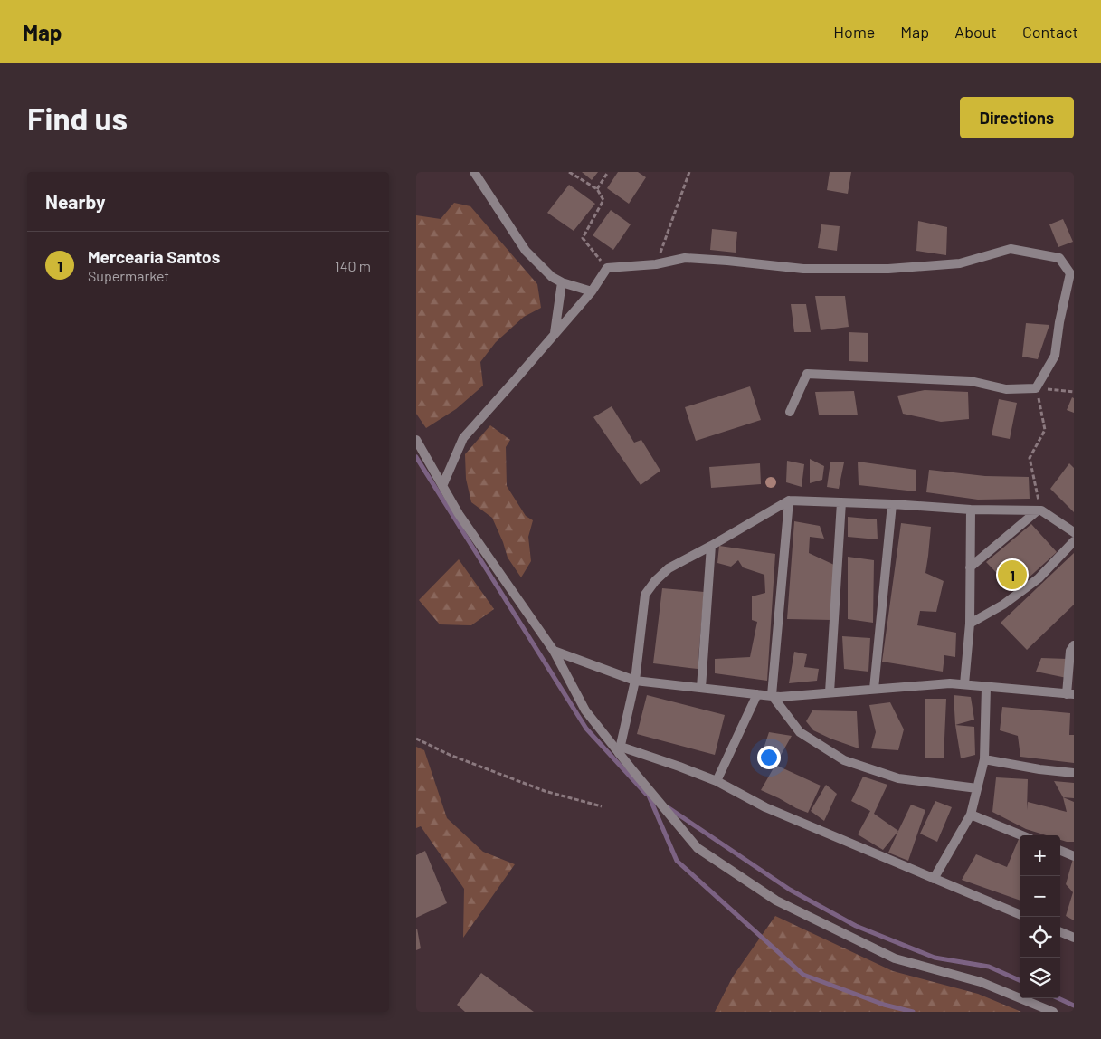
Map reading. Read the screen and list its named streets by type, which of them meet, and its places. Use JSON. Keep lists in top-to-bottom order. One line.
{"page":{"header":"Map","nav":["Home","Map","About","Contact"],"buttons":"Directions","title":"Find us","heading":"Nearby","list":[{"mark":"1","name":"Mercearia Santos","note":"Supermarket","value":"140 m"}],"pins":"1","map_buttons":["+","−"]}}
